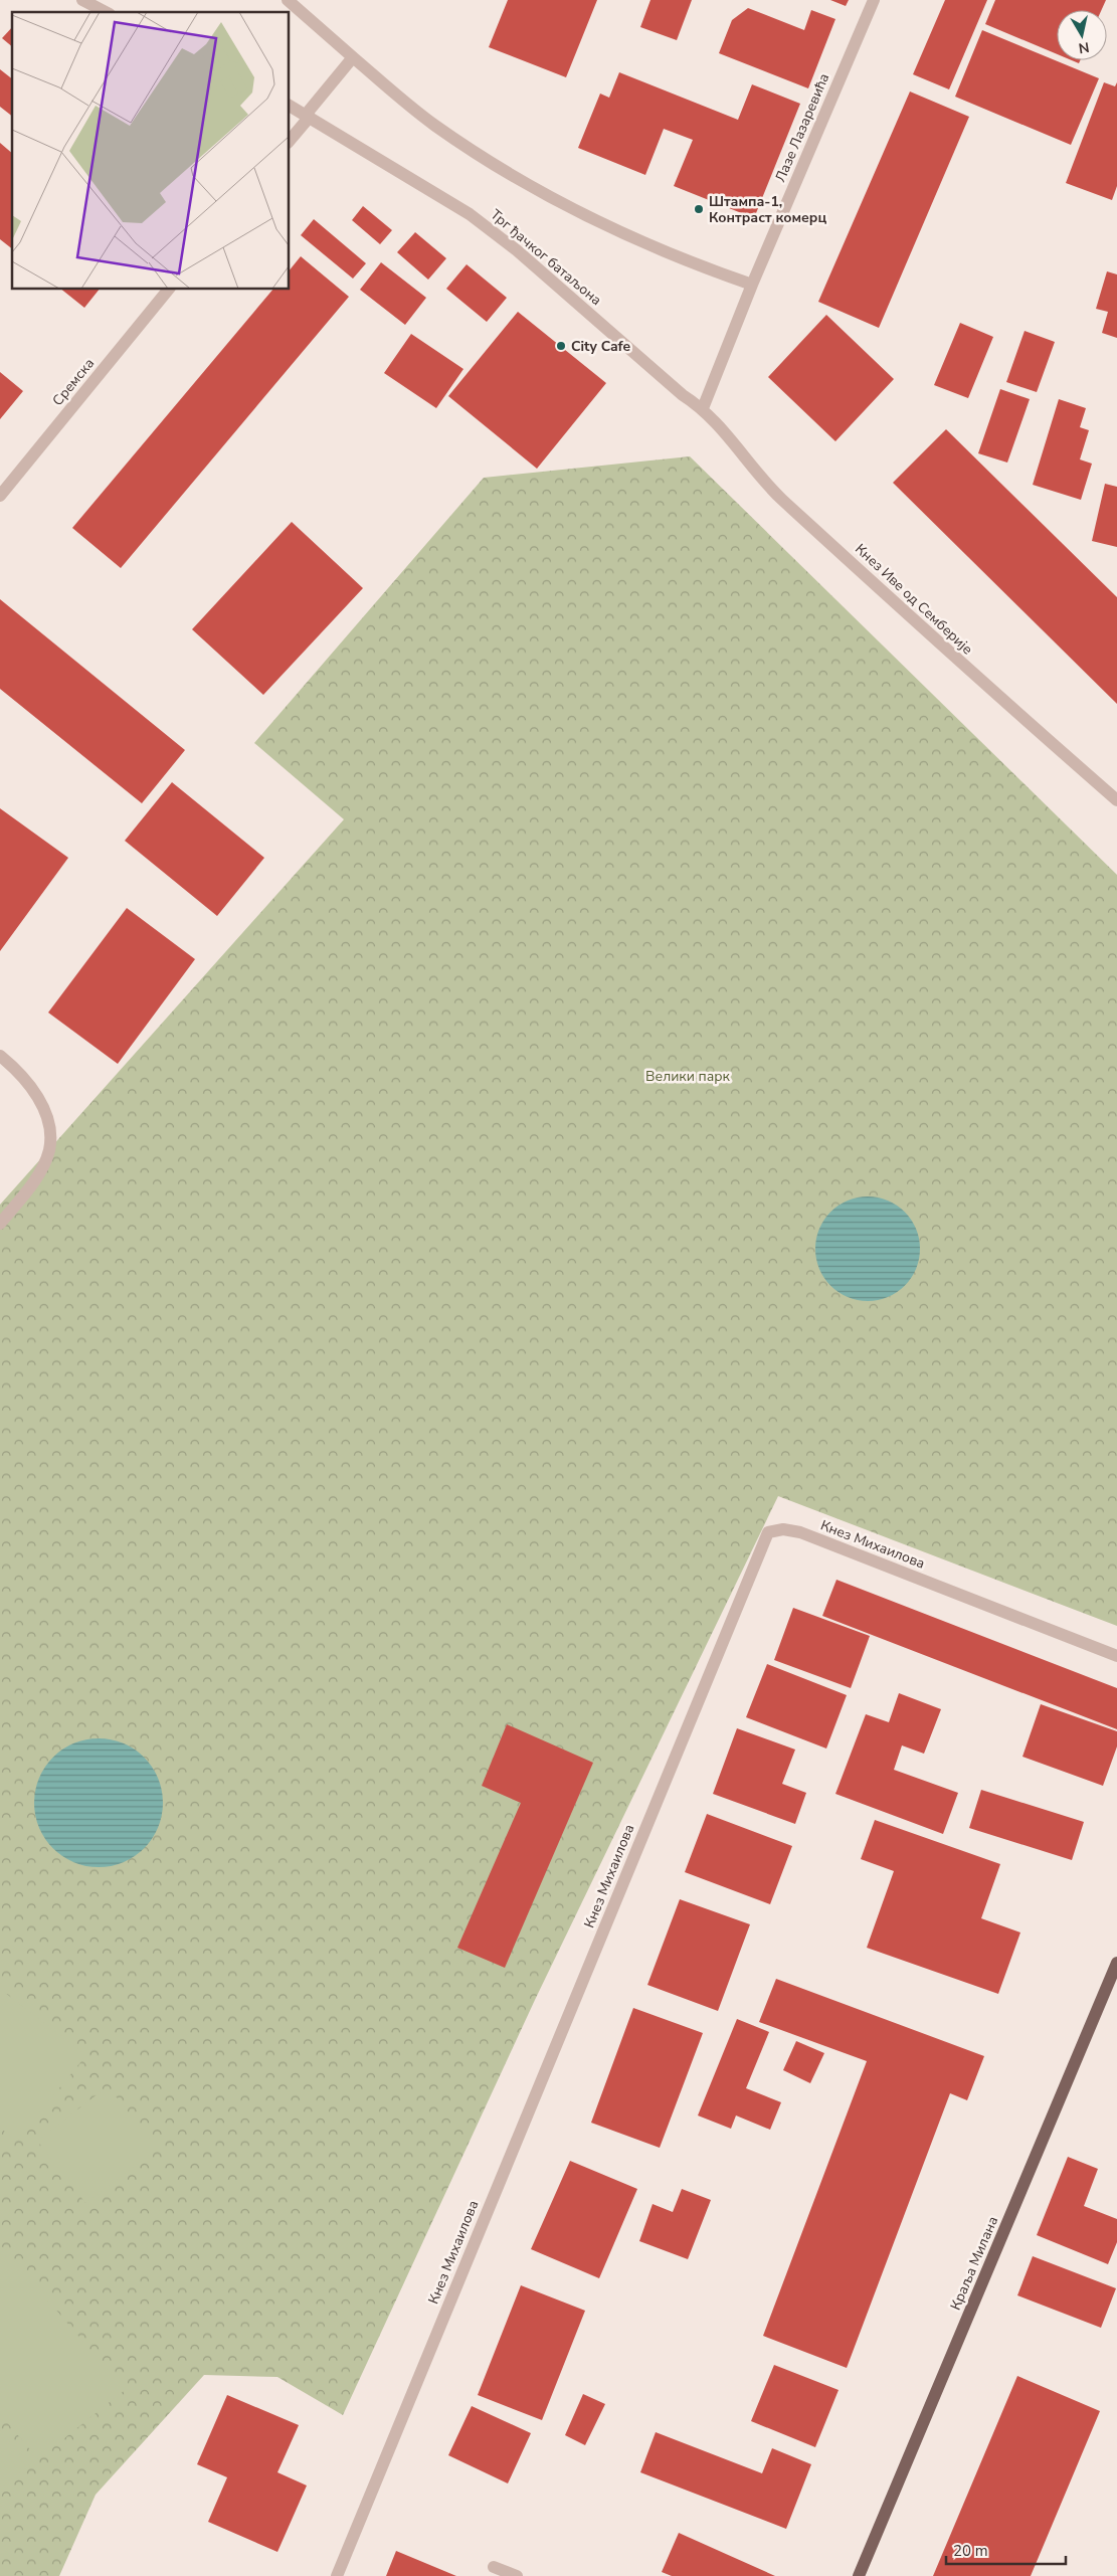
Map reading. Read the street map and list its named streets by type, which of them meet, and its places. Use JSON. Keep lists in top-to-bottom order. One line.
{"streets":{"main road":["Краља Милана"],"street":["Лазе Лазаревића","Трг ђачког батаљона","Сремска","Кнез Иве од Семберије","Кнез Михаилова"]},"crossings":[["Лазе Лазаревића","Трг ђачког батаљона"],["Лазе Лазаревића","Кнез Иве од Семберије"],["Трг ђачког батаљона","Кнез Иве од Семберије"]],"parks":["Велики парк"],"places":["Штампа-1, Контраст комерц","City Cafe"],"scale_bar":"20 m","north":"bottom"}
